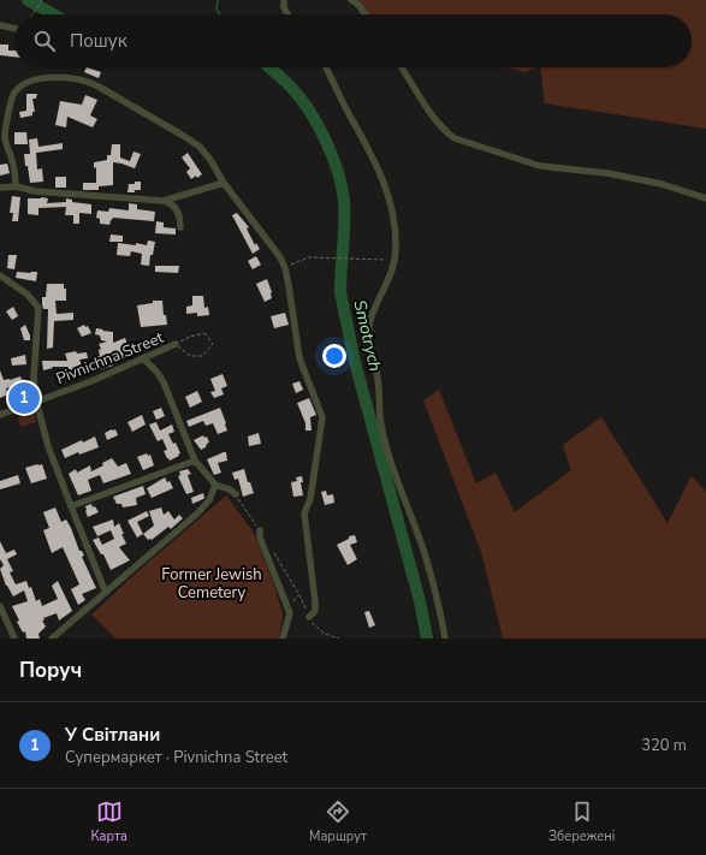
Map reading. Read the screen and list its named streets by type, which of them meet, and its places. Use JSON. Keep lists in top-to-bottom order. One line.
{"streets":{"street":["Pivnichna Street"]},"water":["Smotrych"],"parks":["Former Jewish Cemetery"],"page":{"search":"Пошук","pins":"1","heading":"Поруч","list":[{"mark":"1","name":"У Світлани","note":"Супермаркет · Pivnichna Street","value":"320 m"}],"nav":["Карта","Маршрут","Збережені"]}}
